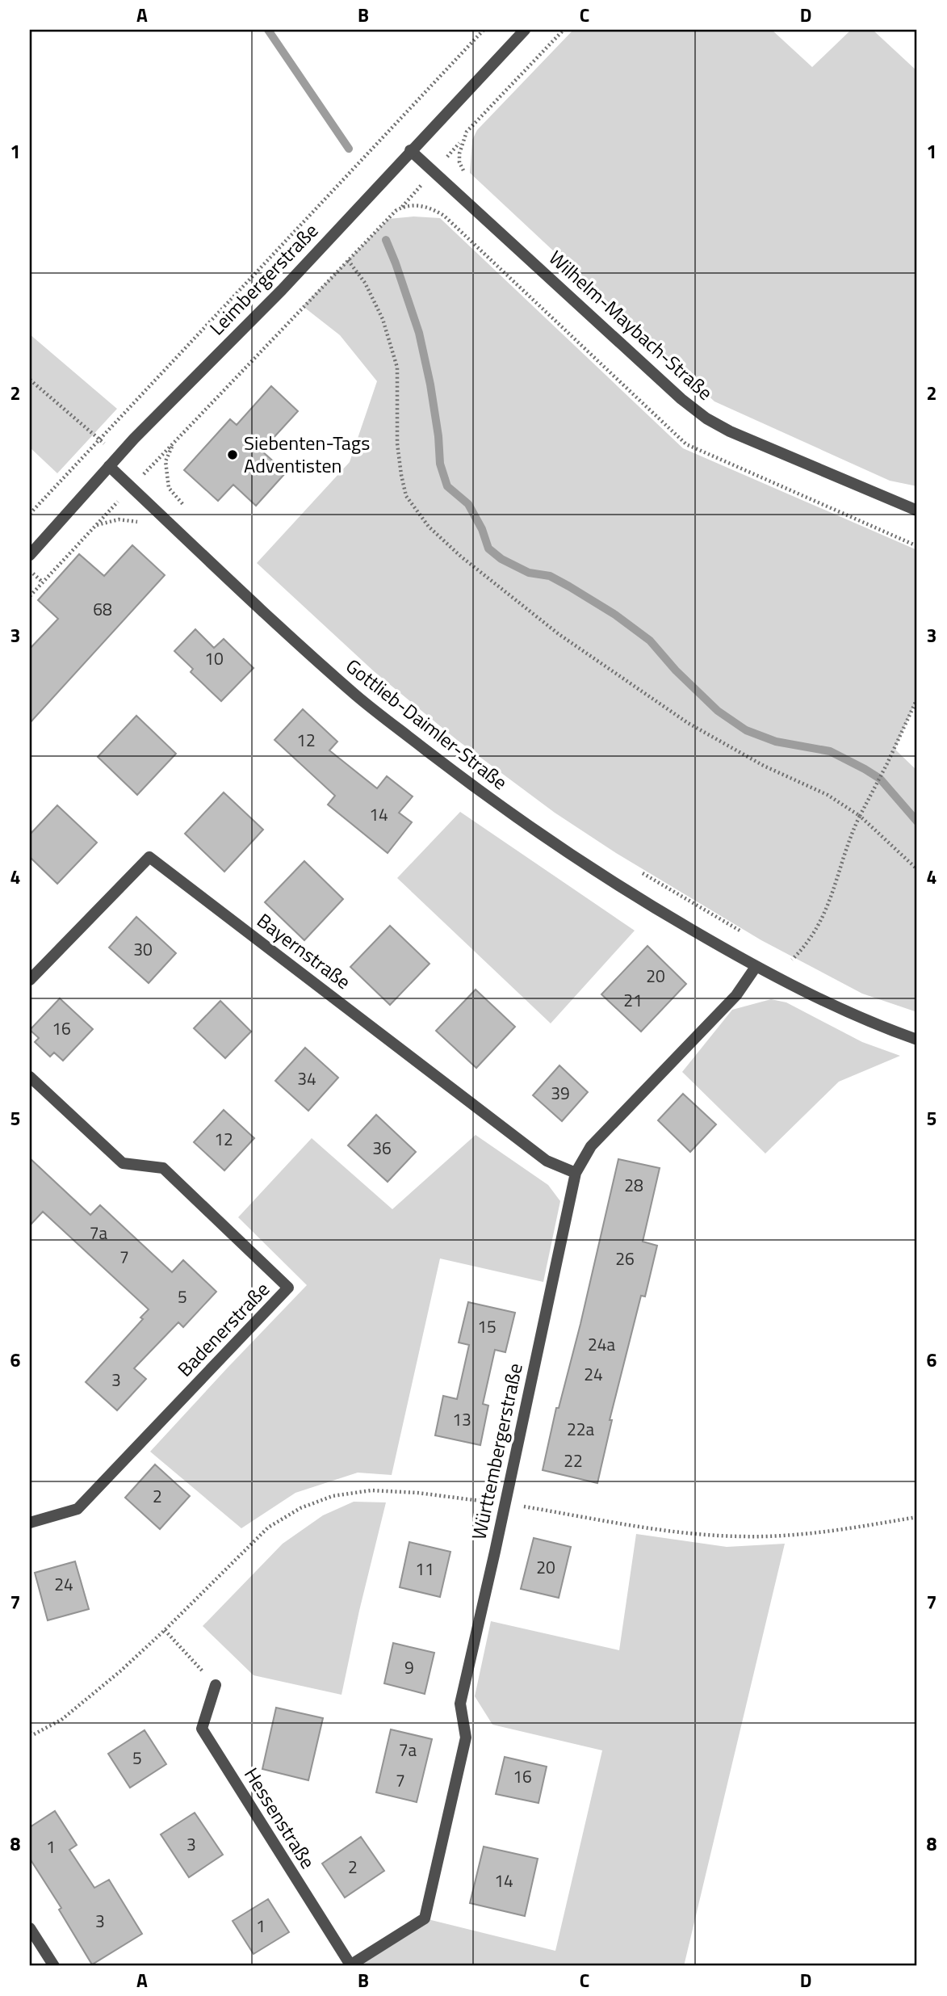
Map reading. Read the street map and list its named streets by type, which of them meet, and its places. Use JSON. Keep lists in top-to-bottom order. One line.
{"streets":{"street":["Leimbergerstraße","Wilhelm-Maybach-Straße","Gottlieb-Daimler-Straße","Bayernstraße","Badenerstraße","Württembergerstraße","Hessenstraße"]},"crossings":[["Leimbergerstraße","Wilhelm-Maybach-Straße"],["Leimbergerstraße","Gottlieb-Daimler-Straße"],["Gottlieb-Daimler-Straße","Württembergerstraße"],["Bayernstraße","Württembergerstraße"],["Württembergerstraße","Hessenstraße"]],"places":["Siebenten-Tags Adventisten"],"house_numbers":["68","10","12","14","30","20","21","16","34","39","12","36","28","7a","7","26","5","15","24a","24","3","13","22a","22","2","20","11","24","9","7a","5","16","7","3","1","2","14","3","1"],"grid":{"columns":["A","B","C","D"],"rows":["1","2","3","4","5","6","7","8"]}}
